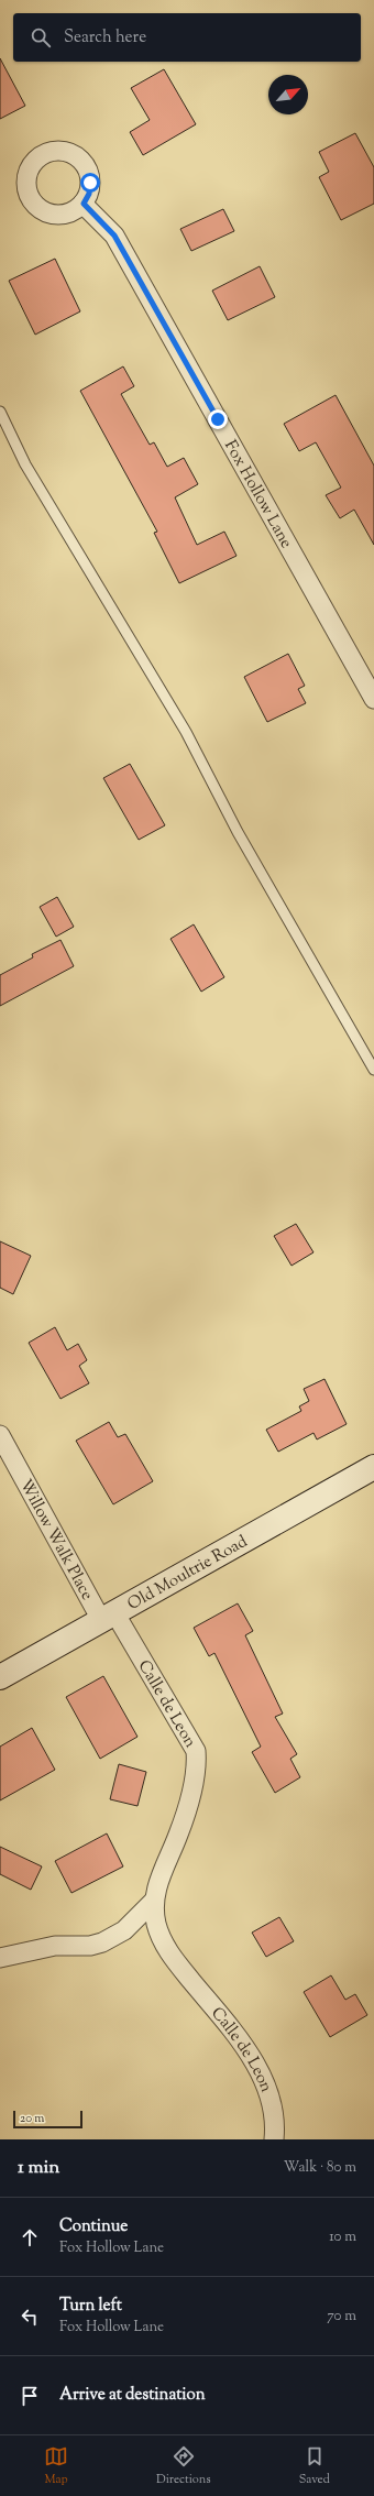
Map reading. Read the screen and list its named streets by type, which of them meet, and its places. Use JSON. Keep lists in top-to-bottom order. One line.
{"streets":{"main road":["Old Moultrie Road"],"street":["Fox Hollow Lane","Willow Walk Place","Calle de Leon"]},"crossings":[["Willow Walk Place","Old Moultrie Road"],["Willow Walk Place","Calle de Leon"],["Old Moultrie Road","Calle de Leon"]],"scale_bar":"20 m","north":"top right","page":{"search":"Search here","scale":"20 m","heading":["1 min","Walk · 80 m"],"list":[["Continue","Fox Hollow Lane","10 m"],["Turn left","Fox Hollow Lane","70 m"],"Arrive at destination"],"nav":["Map","Directions","Saved"]}}
